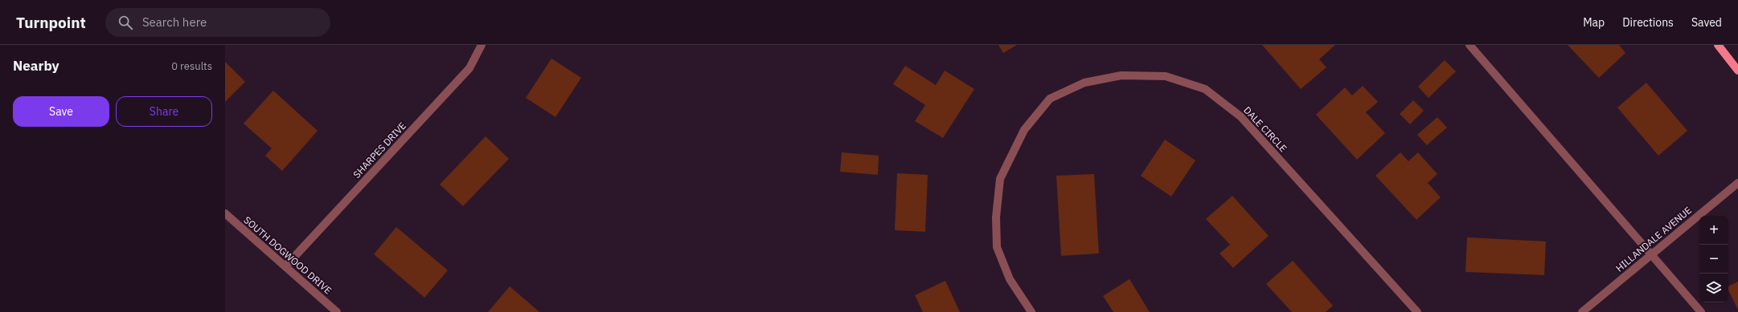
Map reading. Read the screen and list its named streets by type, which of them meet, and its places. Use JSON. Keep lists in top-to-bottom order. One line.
{"streets":{"street":["DALE CIRCLE","SHARPES DRIVE","HILLANDALE AVENUE","SOUTH DOGWOOD DRIVE"]},"crossings":[["SHARPES DRIVE","SOUTH DOGWOOD DRIVE"]],"page":{"header":"Turnpoint","search":"Search here","nav":["Map","Directions","Saved"],"heading":["Nearby","0 results"],"buttons":["Save","Share"],"map_buttons":["+","−"]}}
